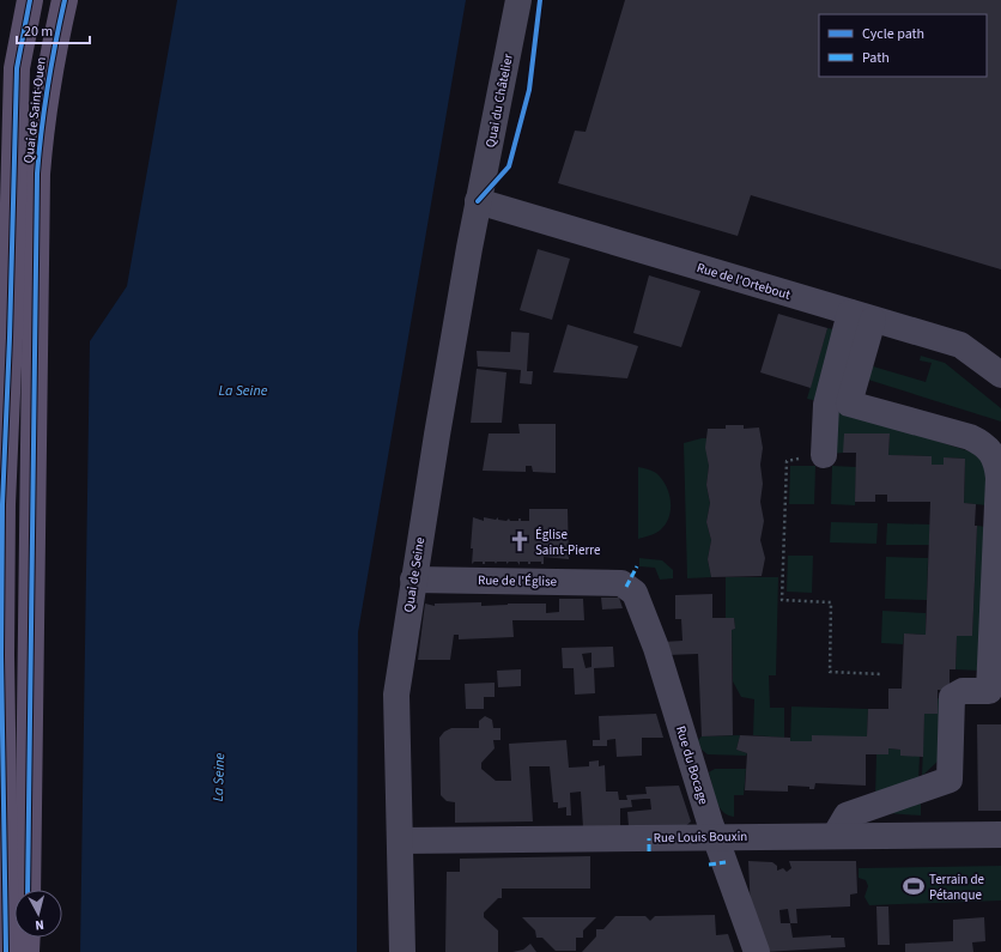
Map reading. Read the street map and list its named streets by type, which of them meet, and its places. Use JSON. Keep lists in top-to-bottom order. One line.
{"streets":{"main road":["Quai de Saint-Ouen"],"street":["Quai du Châtelier","Rue de l'Ortebout","Quai de Seine","Rue de l'Église","Rue du Bocage","Rue Louis Bouxin"]},"crossings":[["Quai du Châtelier","Rue de l'Ortebout"],["Quai du Châtelier","Quai de Seine"],["Rue de l'Ortebout","Quai de Seine"],["Quai de Seine","Rue de l'Église"],["Quai de Seine","Rue Louis Bouxin"],["Rue de l'Église","Rue du Bocage"],["Rue du Bocage","Rue Louis Bouxin"]],"water":["La Seine"],"places":{"church":["Église Saint-Pierre"],"sports":["Terrain de Pétanque"]},"legend":["Cycle path","Path"],"scale_bar":"20 m","north":"bottom"}
